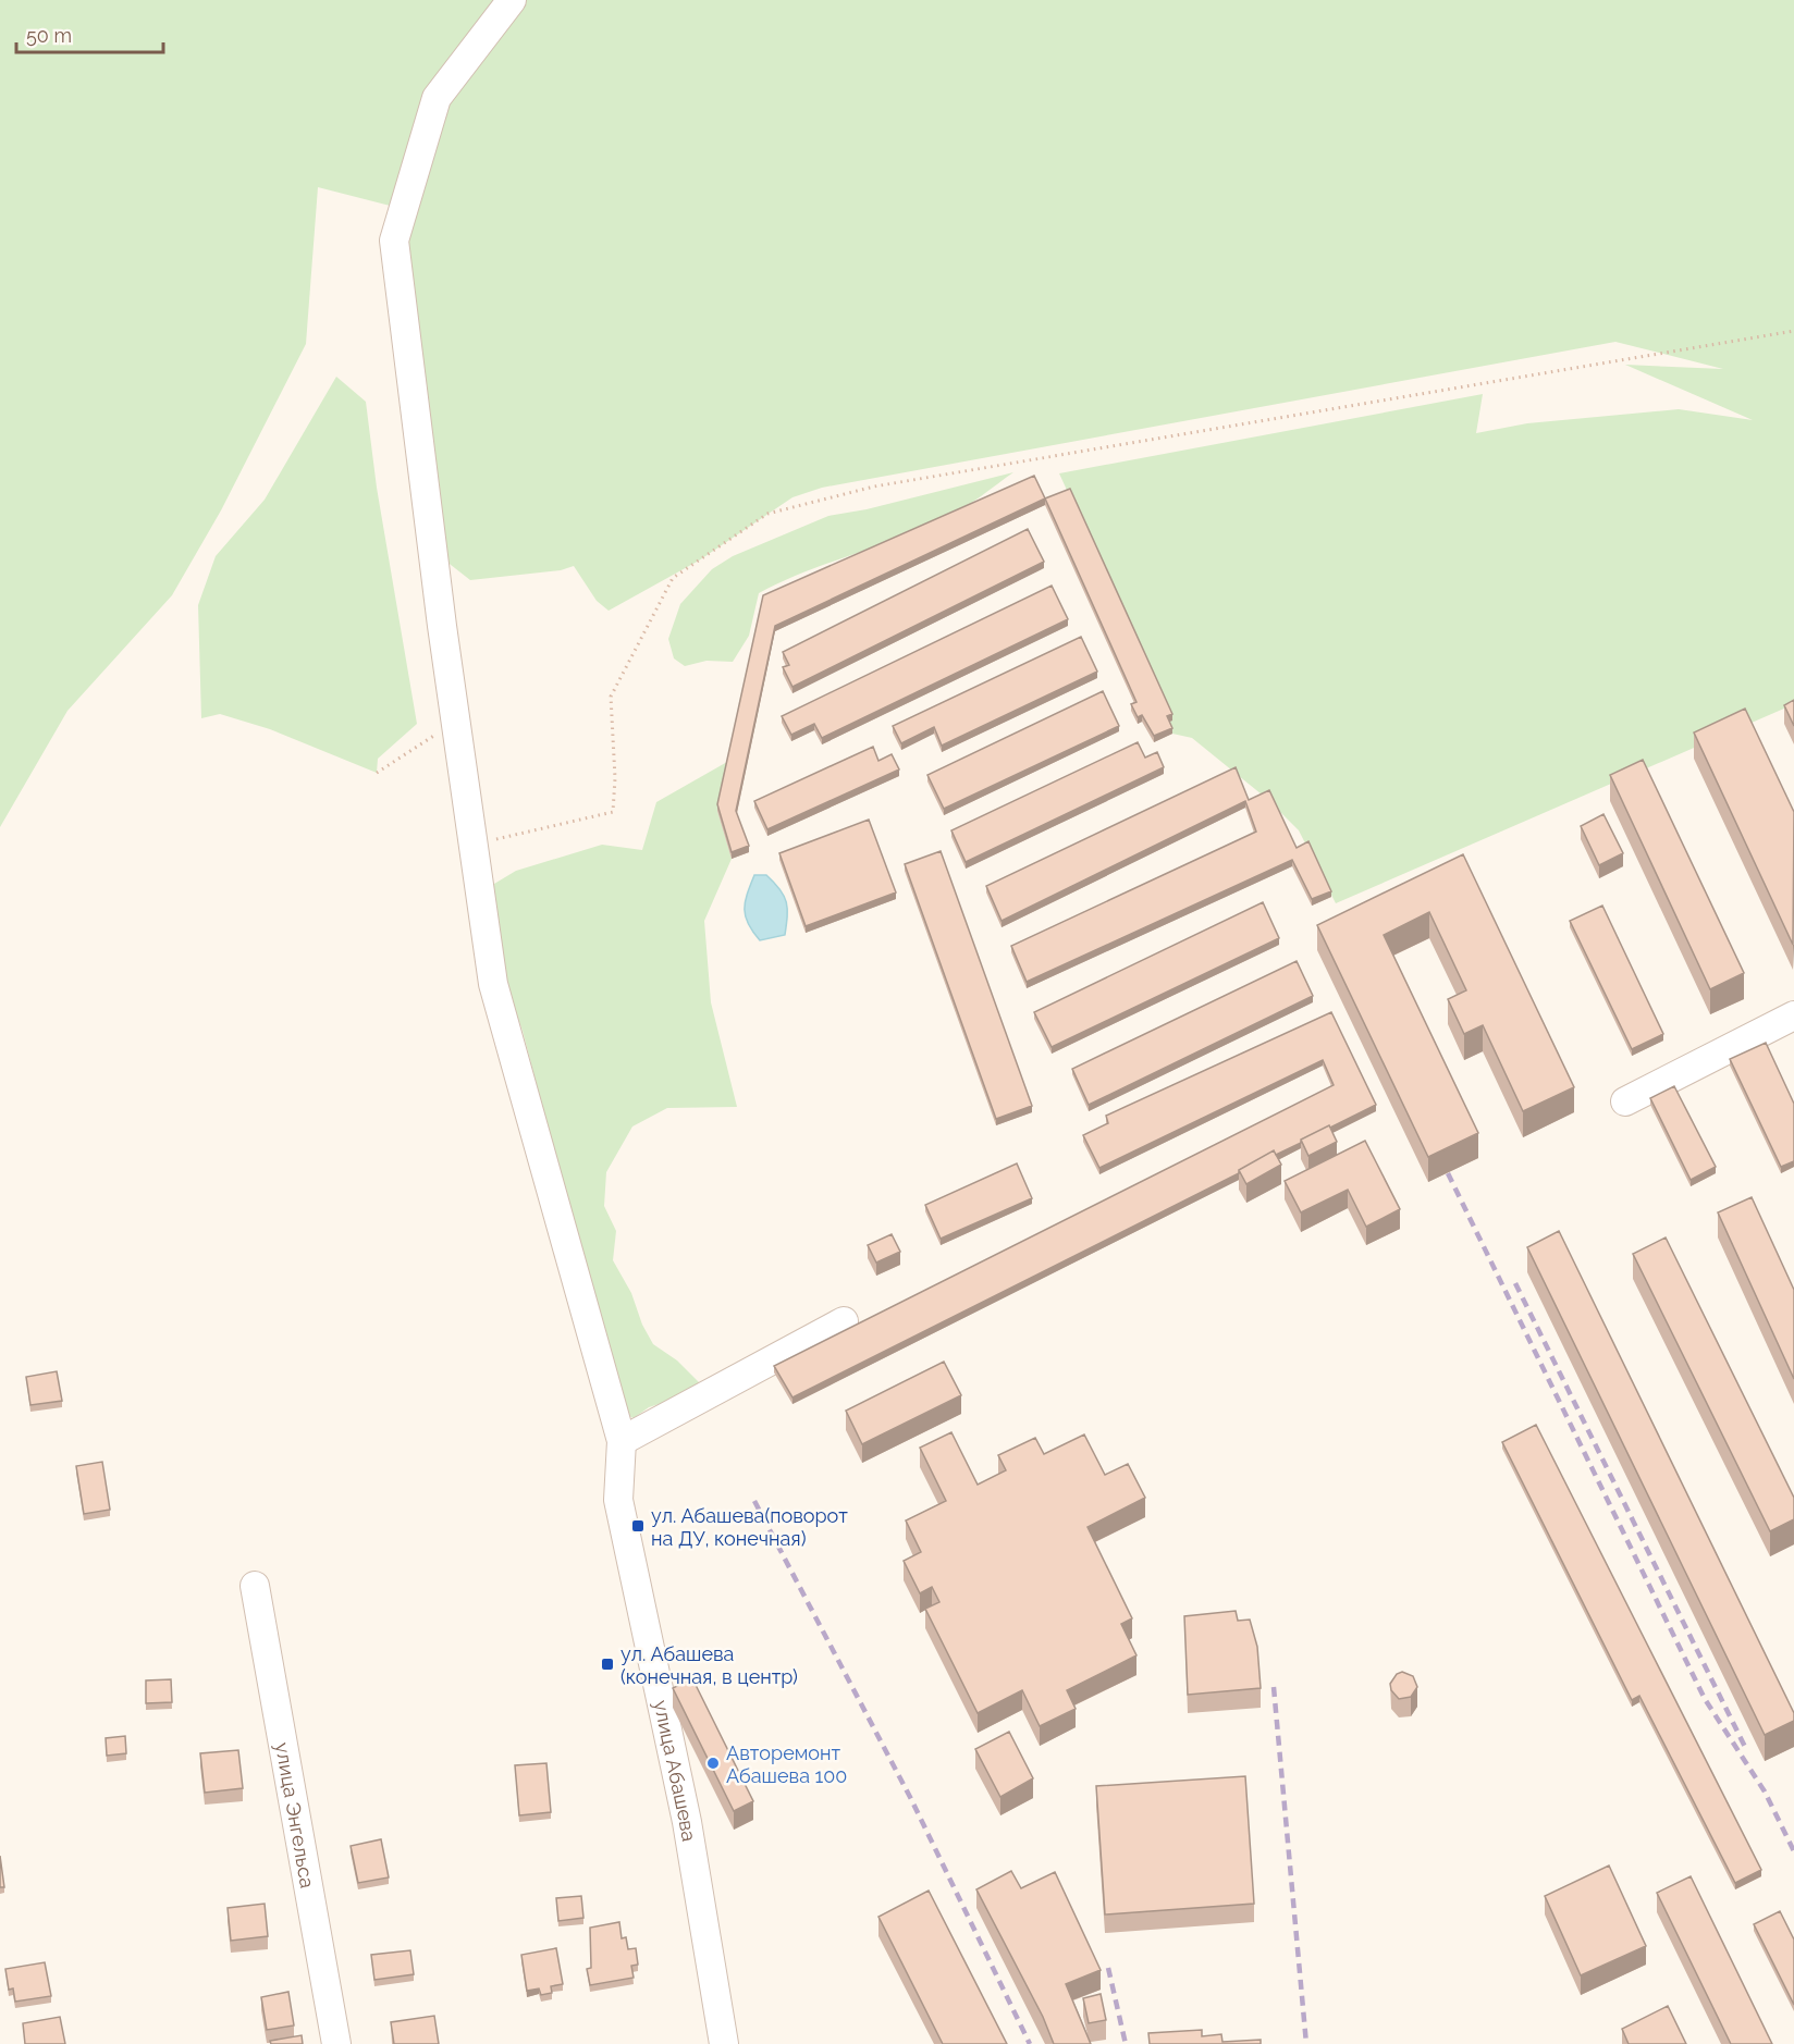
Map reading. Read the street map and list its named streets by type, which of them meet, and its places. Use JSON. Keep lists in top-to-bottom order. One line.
{"streets":{"street":["улица Абашева","улица Энгельса"]},"places":{"transit":["ул. Абашева(поворот на ДУ, конечная)","ул. Абашева (конечная, в центр)"],"other":["Авторемонт Абашева 100"]},"scale_bar":"50 m"}
